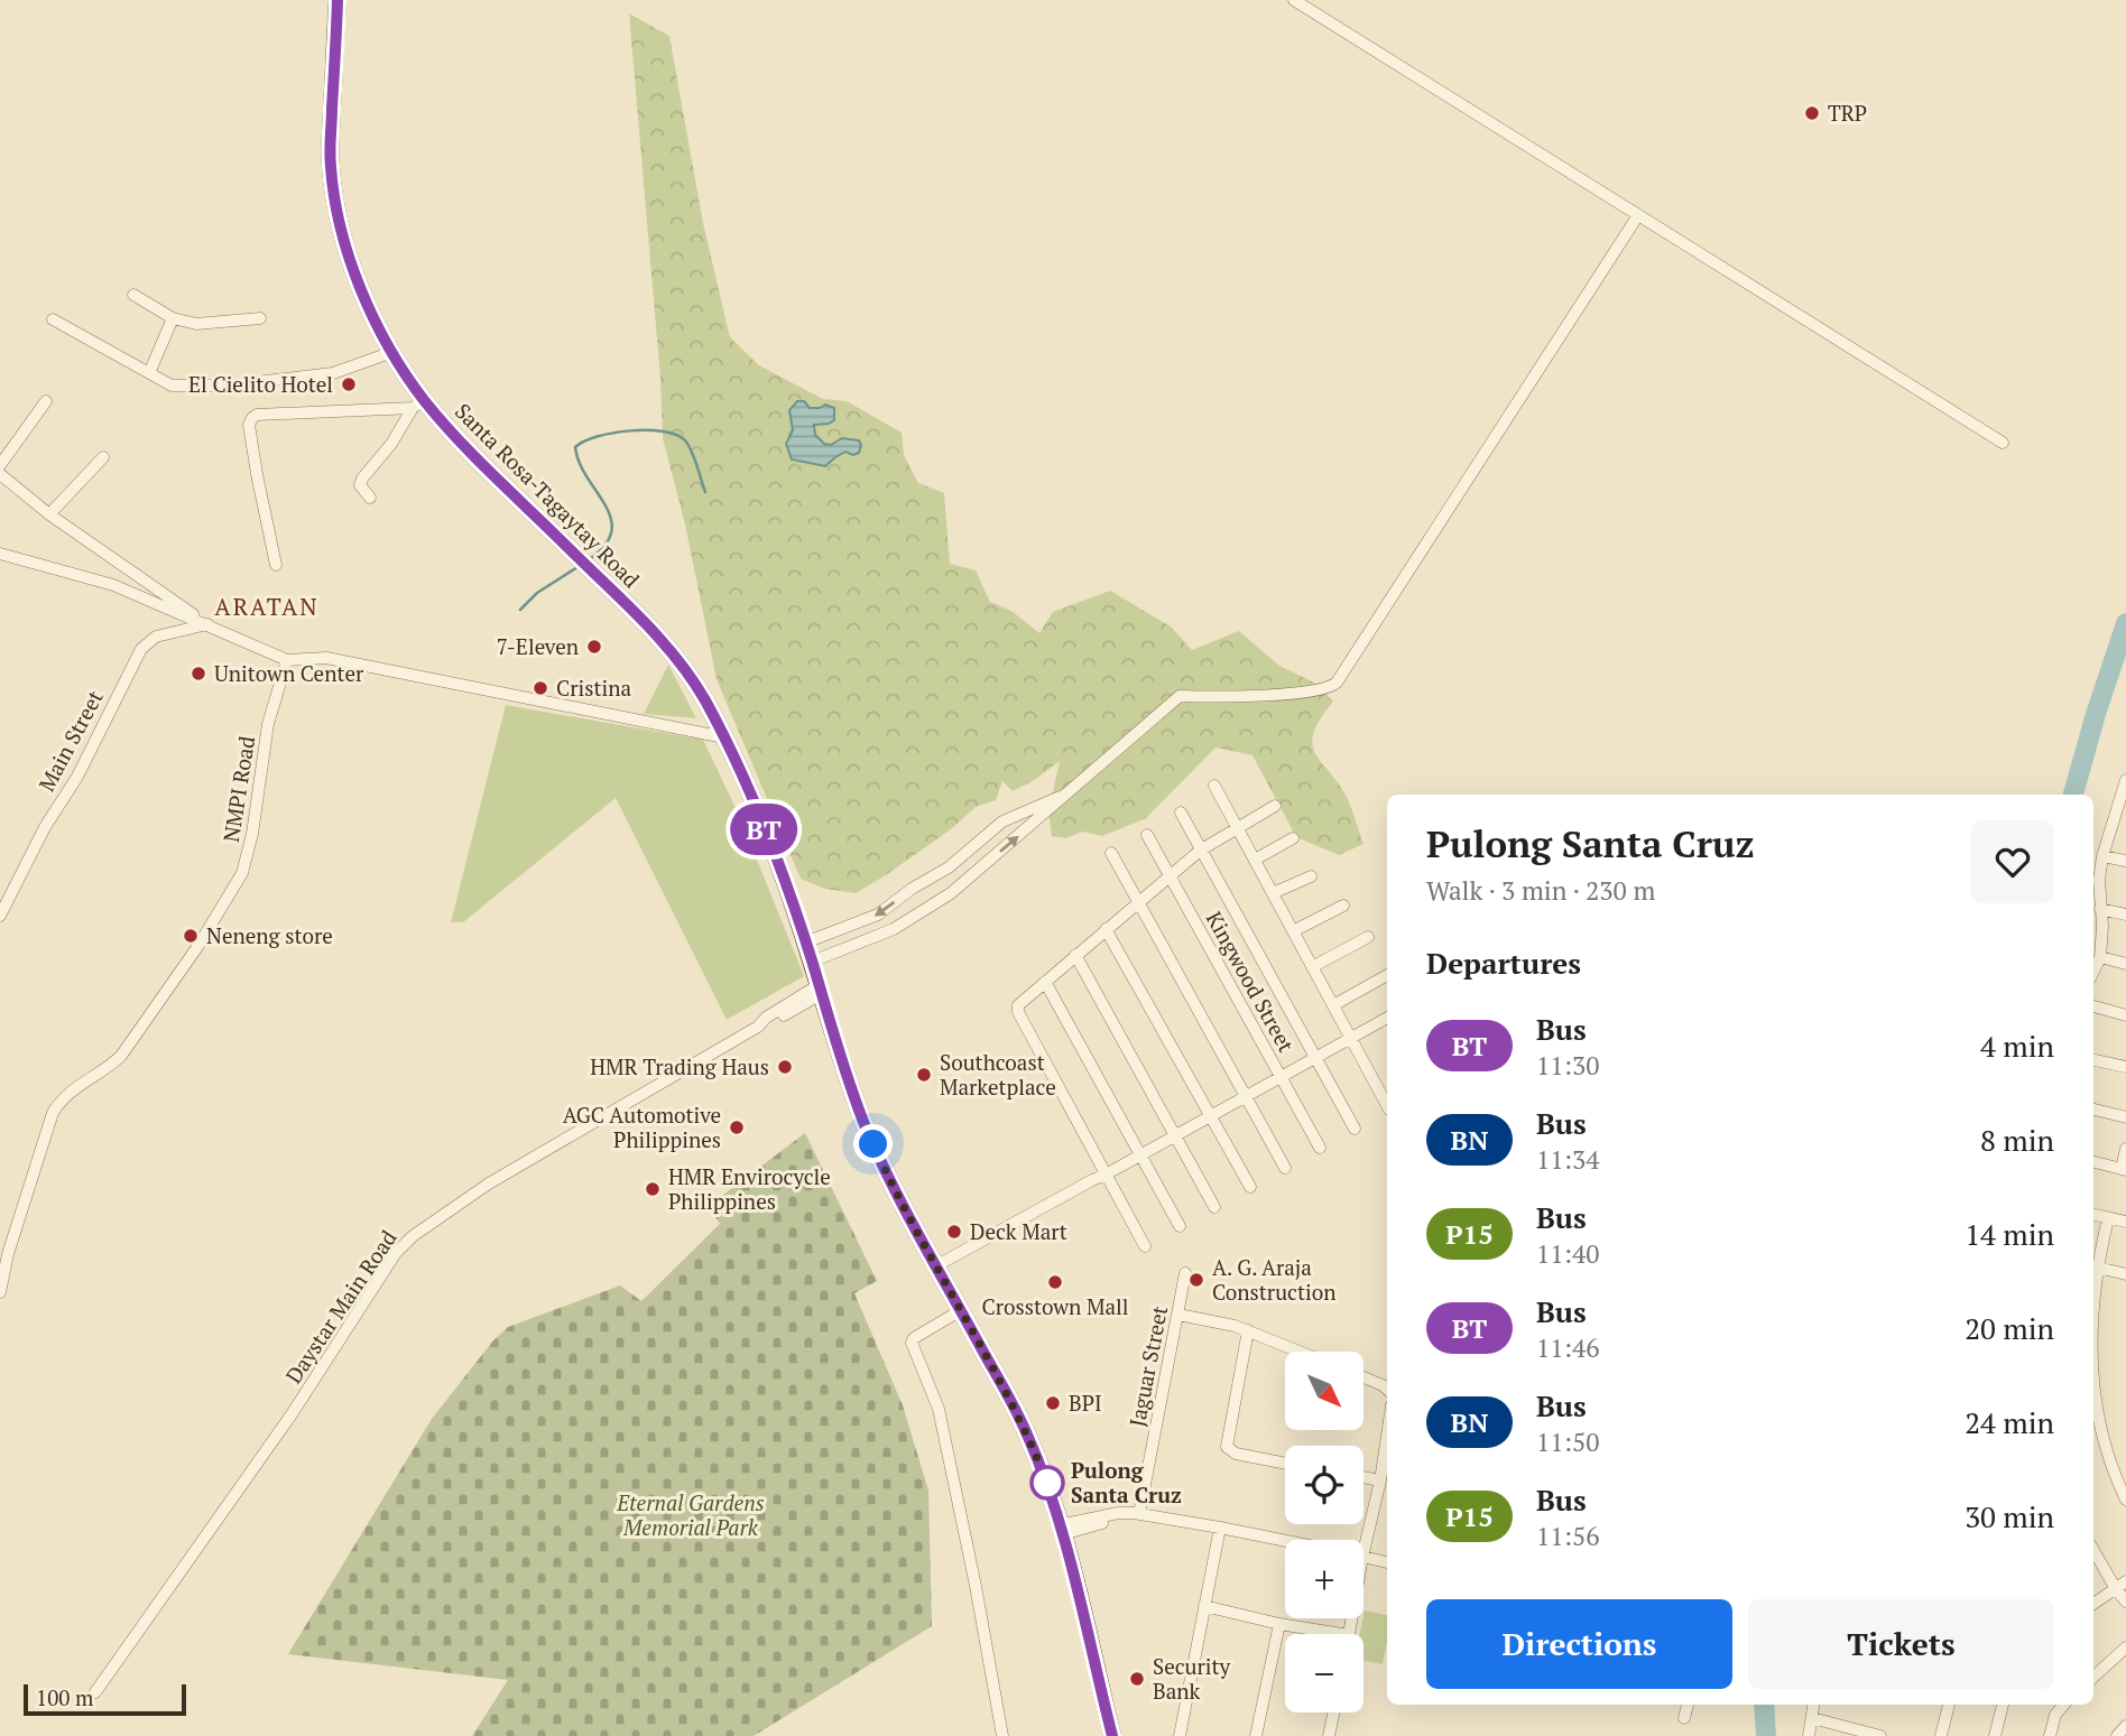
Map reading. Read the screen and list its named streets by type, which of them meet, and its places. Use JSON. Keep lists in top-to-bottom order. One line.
{"streets":{"main road":["Santa Rosa-Tagaytay Road"],"street":["Main Street","NMPI Road","Kingwood Street","Daystar Main Road","Jaguar Street"]},"crossings":[["Santa Rosa-Tagaytay Road","Daystar Main Road"]],"districts":["ARATAN"],"parks":["Eternal Gardens Memorial Park"],"places":["TRP","El Cielito Hotel","7-Eleven","Unitown Center","Cristina","Neneng store","HMR Trading Haus","Southcoast Marketplace","AGC Automotive Philippines","HMR Envirocycle Philippines","Deck Mart","A. G. Araja Construction","Crosstown Mall","BPI","Pulong Santa Cruz","Security Bank"],"lines":["bus line BT"],"scale_bar":"100 m","north":"bottom right","page":{"on_map":"BT","heading":[["Pulong Santa Cruz","Walk · 3 min · 230 m"],"Departures"],"list":[{"mark":"BT","name":"Bus","note":"11:30","value":"4 min"},{"mark":"BN","name":"Bus","note":"11:34","value":"8 min"},{"mark":"P15","name":"Bus","note":"11:40","value":"14 min"},{"mark":"BT","name":"Bus","note":"11:46","value":"20 min"},{"mark":"BN","name":"Bus","note":"11:50","value":"24 min"},{"mark":"P15","name":"Bus","note":"11:56","value":"30 min"}],"map_buttons":["+","−"],"buttons":["Directions","Tickets"],"scale":"100 m"}}
